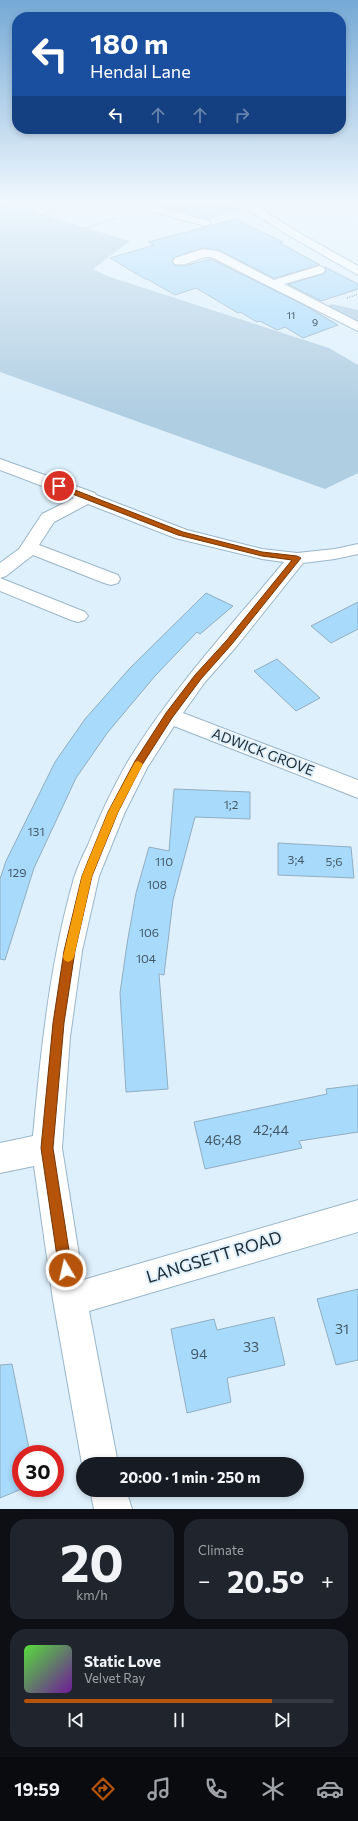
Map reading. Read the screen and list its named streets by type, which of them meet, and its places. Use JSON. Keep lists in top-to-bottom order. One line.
{"streets":{"street":["ADWICK GROVE","LANGSETT ROAD"]},"house_numbers":["11","9","1;2","131","3;4","110","5;6","129","108","106","104","42;44","46;48","31","33","94"],"page":{"turn":["180 m","Hendal Lane"],"limit":"30","trip":"20:00 · 1 min · 250 m","tile":[["20","km/h"],"Climate"],"heat":["−","20.5°","+"],"song":["Static Love","Velvet Ray"],"tabs":"19:59"}}
